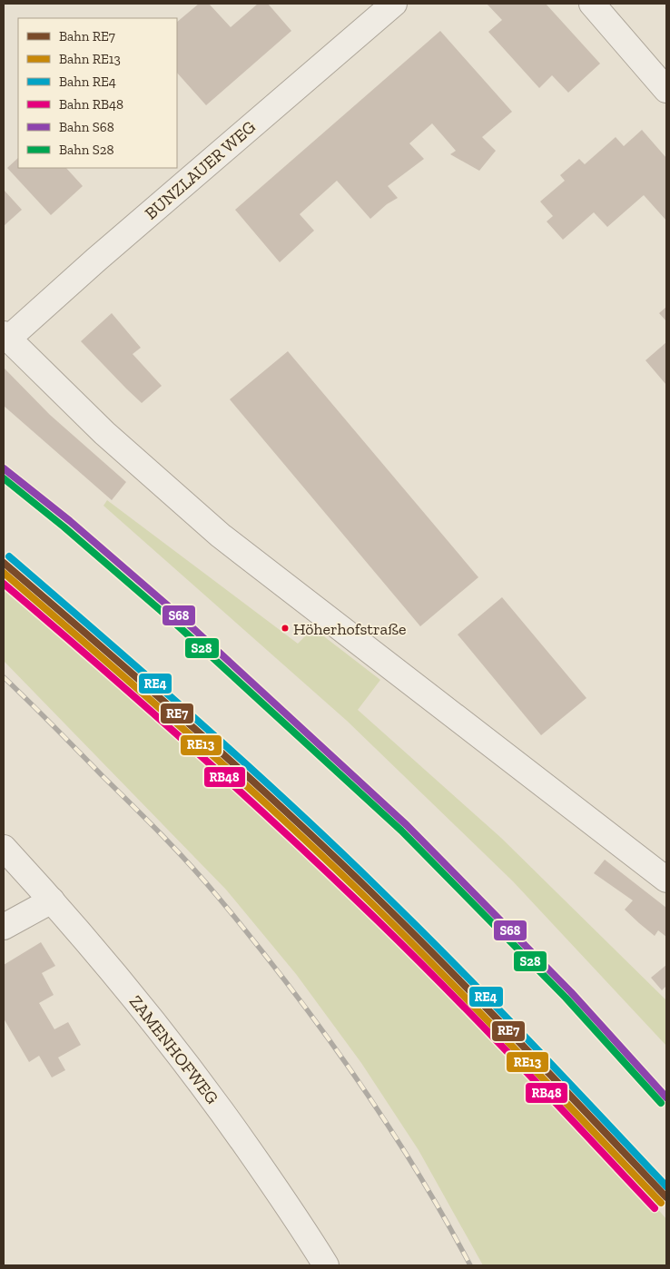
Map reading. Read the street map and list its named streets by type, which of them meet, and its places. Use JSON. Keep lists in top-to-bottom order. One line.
{"streets":{"street":["BUNZLAUER WEG","ZAMENHOFWEG"]},"places":["Höherhofstraße"],"lines":["rail line S68","rail line S28","rail line RE4","rail line RE7","rail line RE13","rail line RB48"],"legend":["Bahn RE7","Bahn RE13","Bahn RE4","Bahn RB48","Bahn S68","Bahn S28"]}
